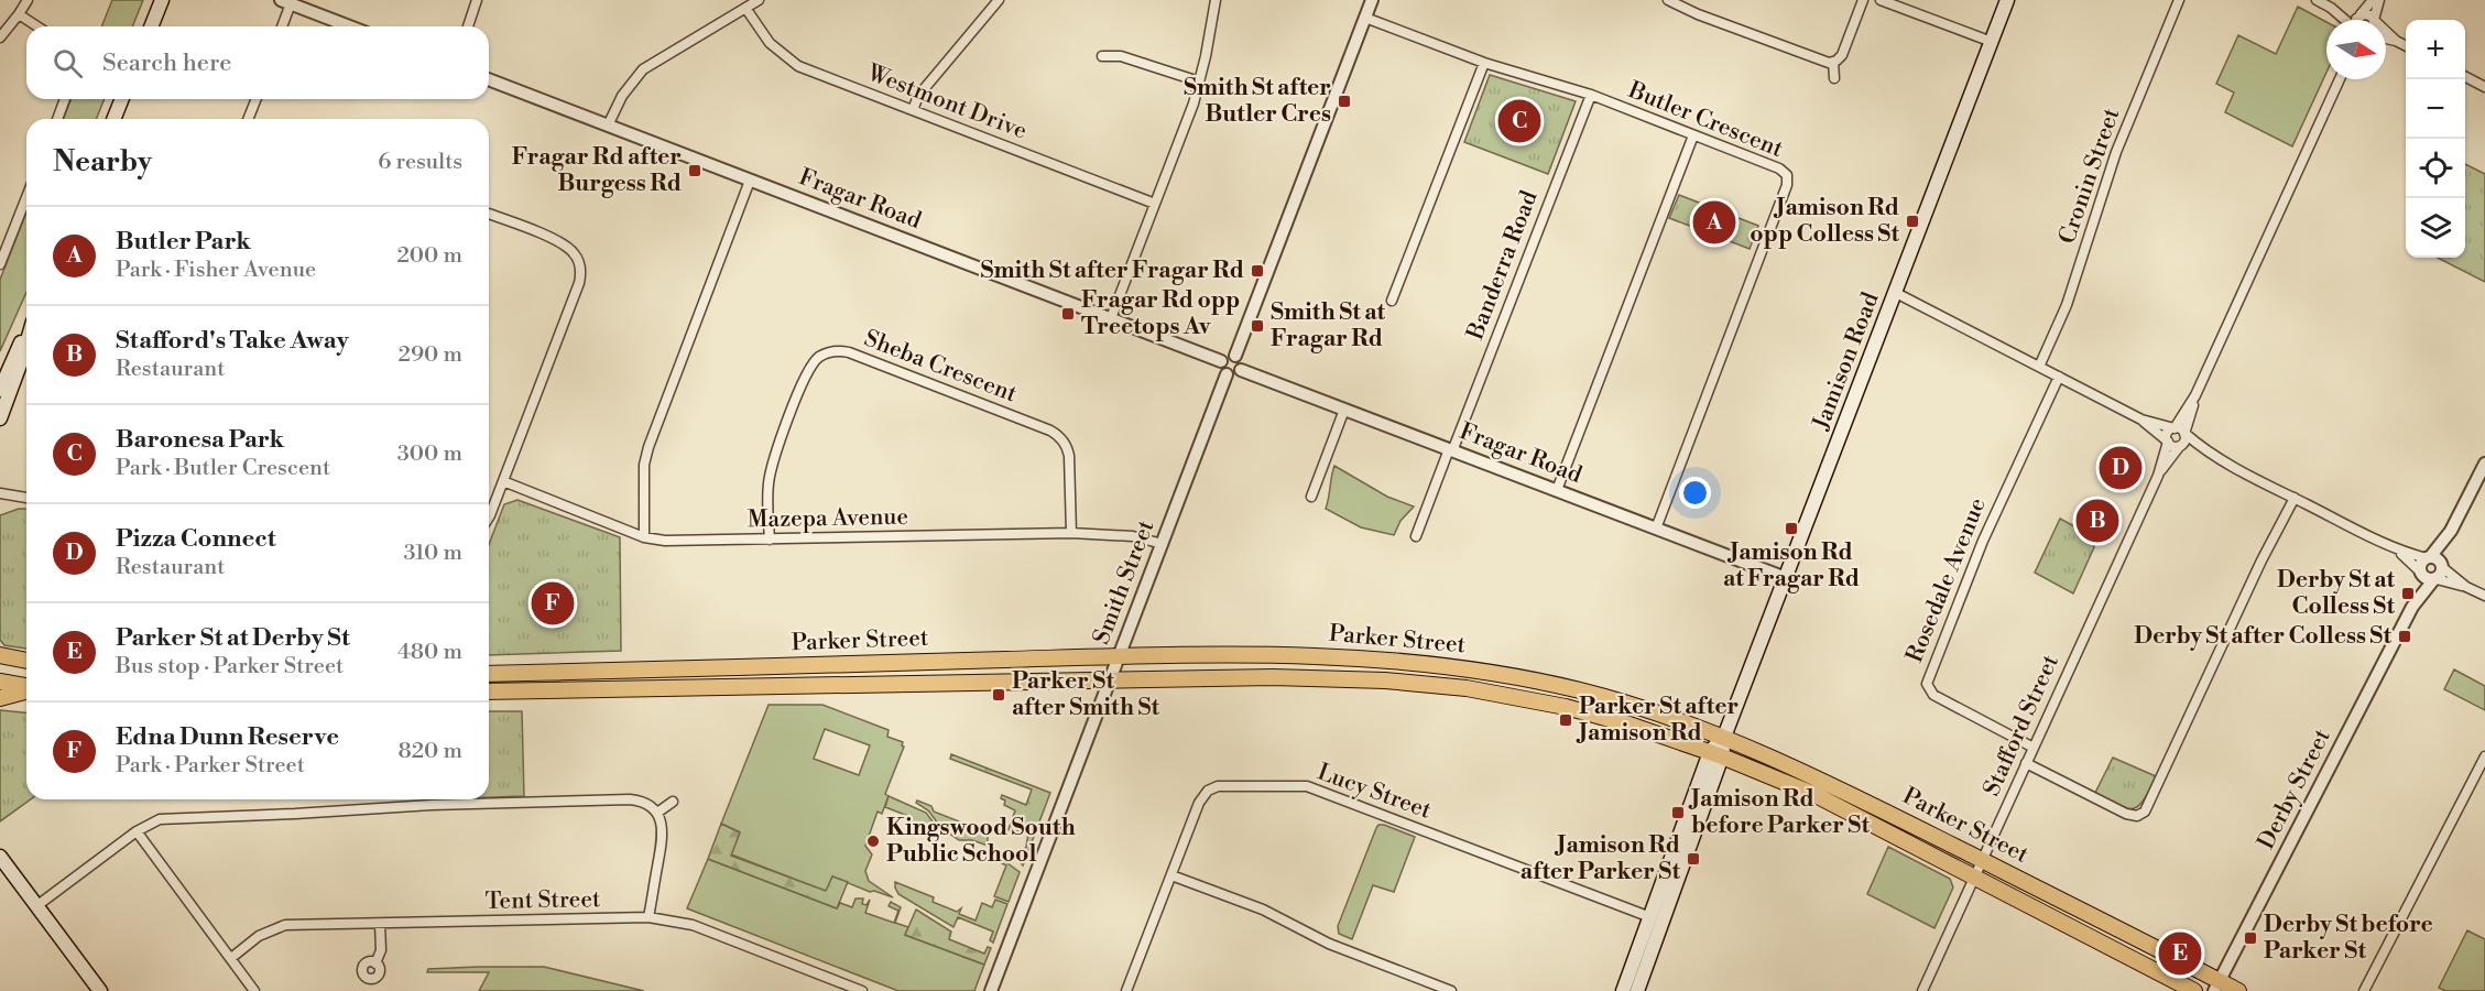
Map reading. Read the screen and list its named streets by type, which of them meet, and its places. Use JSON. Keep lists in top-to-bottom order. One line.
{"streets":{"highway":["Parker Street"],"main road":["Jamison Road"],"street":["Westmont Drive","Butler Crescent","Cronin Street","Fragar Road","Banderra Road","Sheba Crescent","Mazepa Avenue","Rosedale Avenue","Smith Street","Stafford Street","Derby Street","Lucy Street","Tent Street"]},"crossings":[["Butler Crescent","Fragar Road"],["Butler Crescent","Banderra Road"],["Fragar Road","Banderra Road"],["Fragar Road","Jamison Road"],["Fragar Road","Smith Street"],["Jamison Road","Parker Street"],["Jamison Road","Lucy Street"],["Sheba Crescent","Mazepa Avenue"],["Mazepa Avenue","Smith Street"],["Rosedale Avenue","Stafford Street"],["Smith Street","Parker Street"],["Parker Street","Stafford Street"],["Parker Street","Derby Street"]],"places":{"transit":["Smith St after Butler Cres","Fragar Rd after Burgess Rd","Jamison Rd opp Colless St","Smith St after Fragar Rd","Fragar Rd opp Treetops Av","Smith St at Fragar Rd","Jamison Rd at Fragar Rd","Derby St at Colless St","Derby St after Colless St","Parker St after Smith St","Parker St after Jamison Rd","Jamison Rd before Parker St","Jamison Rd after Parker St","Derby St before Parker St"],"other":["Kingswood South Public School"]},"north":"right","page":{"map_buttons":["+","−"],"search":"Search here","pins":["C","A","D","B","F","E"],"heading":["Nearby","6 results"],"list":[{"mark":"A","name":"Butler Park","note":"Park · Fisher Avenue","value":"200 m"},{"mark":"B","name":"Stafford's Take Away","note":"Restaurant","value":"290 m"},{"mark":"C","name":"Baronesa Park","note":"Park · Butler Crescent","value":"300 m"},{"mark":"D","name":"Pizza Connect","note":"Restaurant","value":"310 m"},{"mark":"E","name":"Parker St at Derby St","note":"Bus stop · Parker Street","value":"480 m"},{"mark":"F","name":"Edna Dunn Reserve","note":"Park · Parker Street","value":"820 m"}]}}
